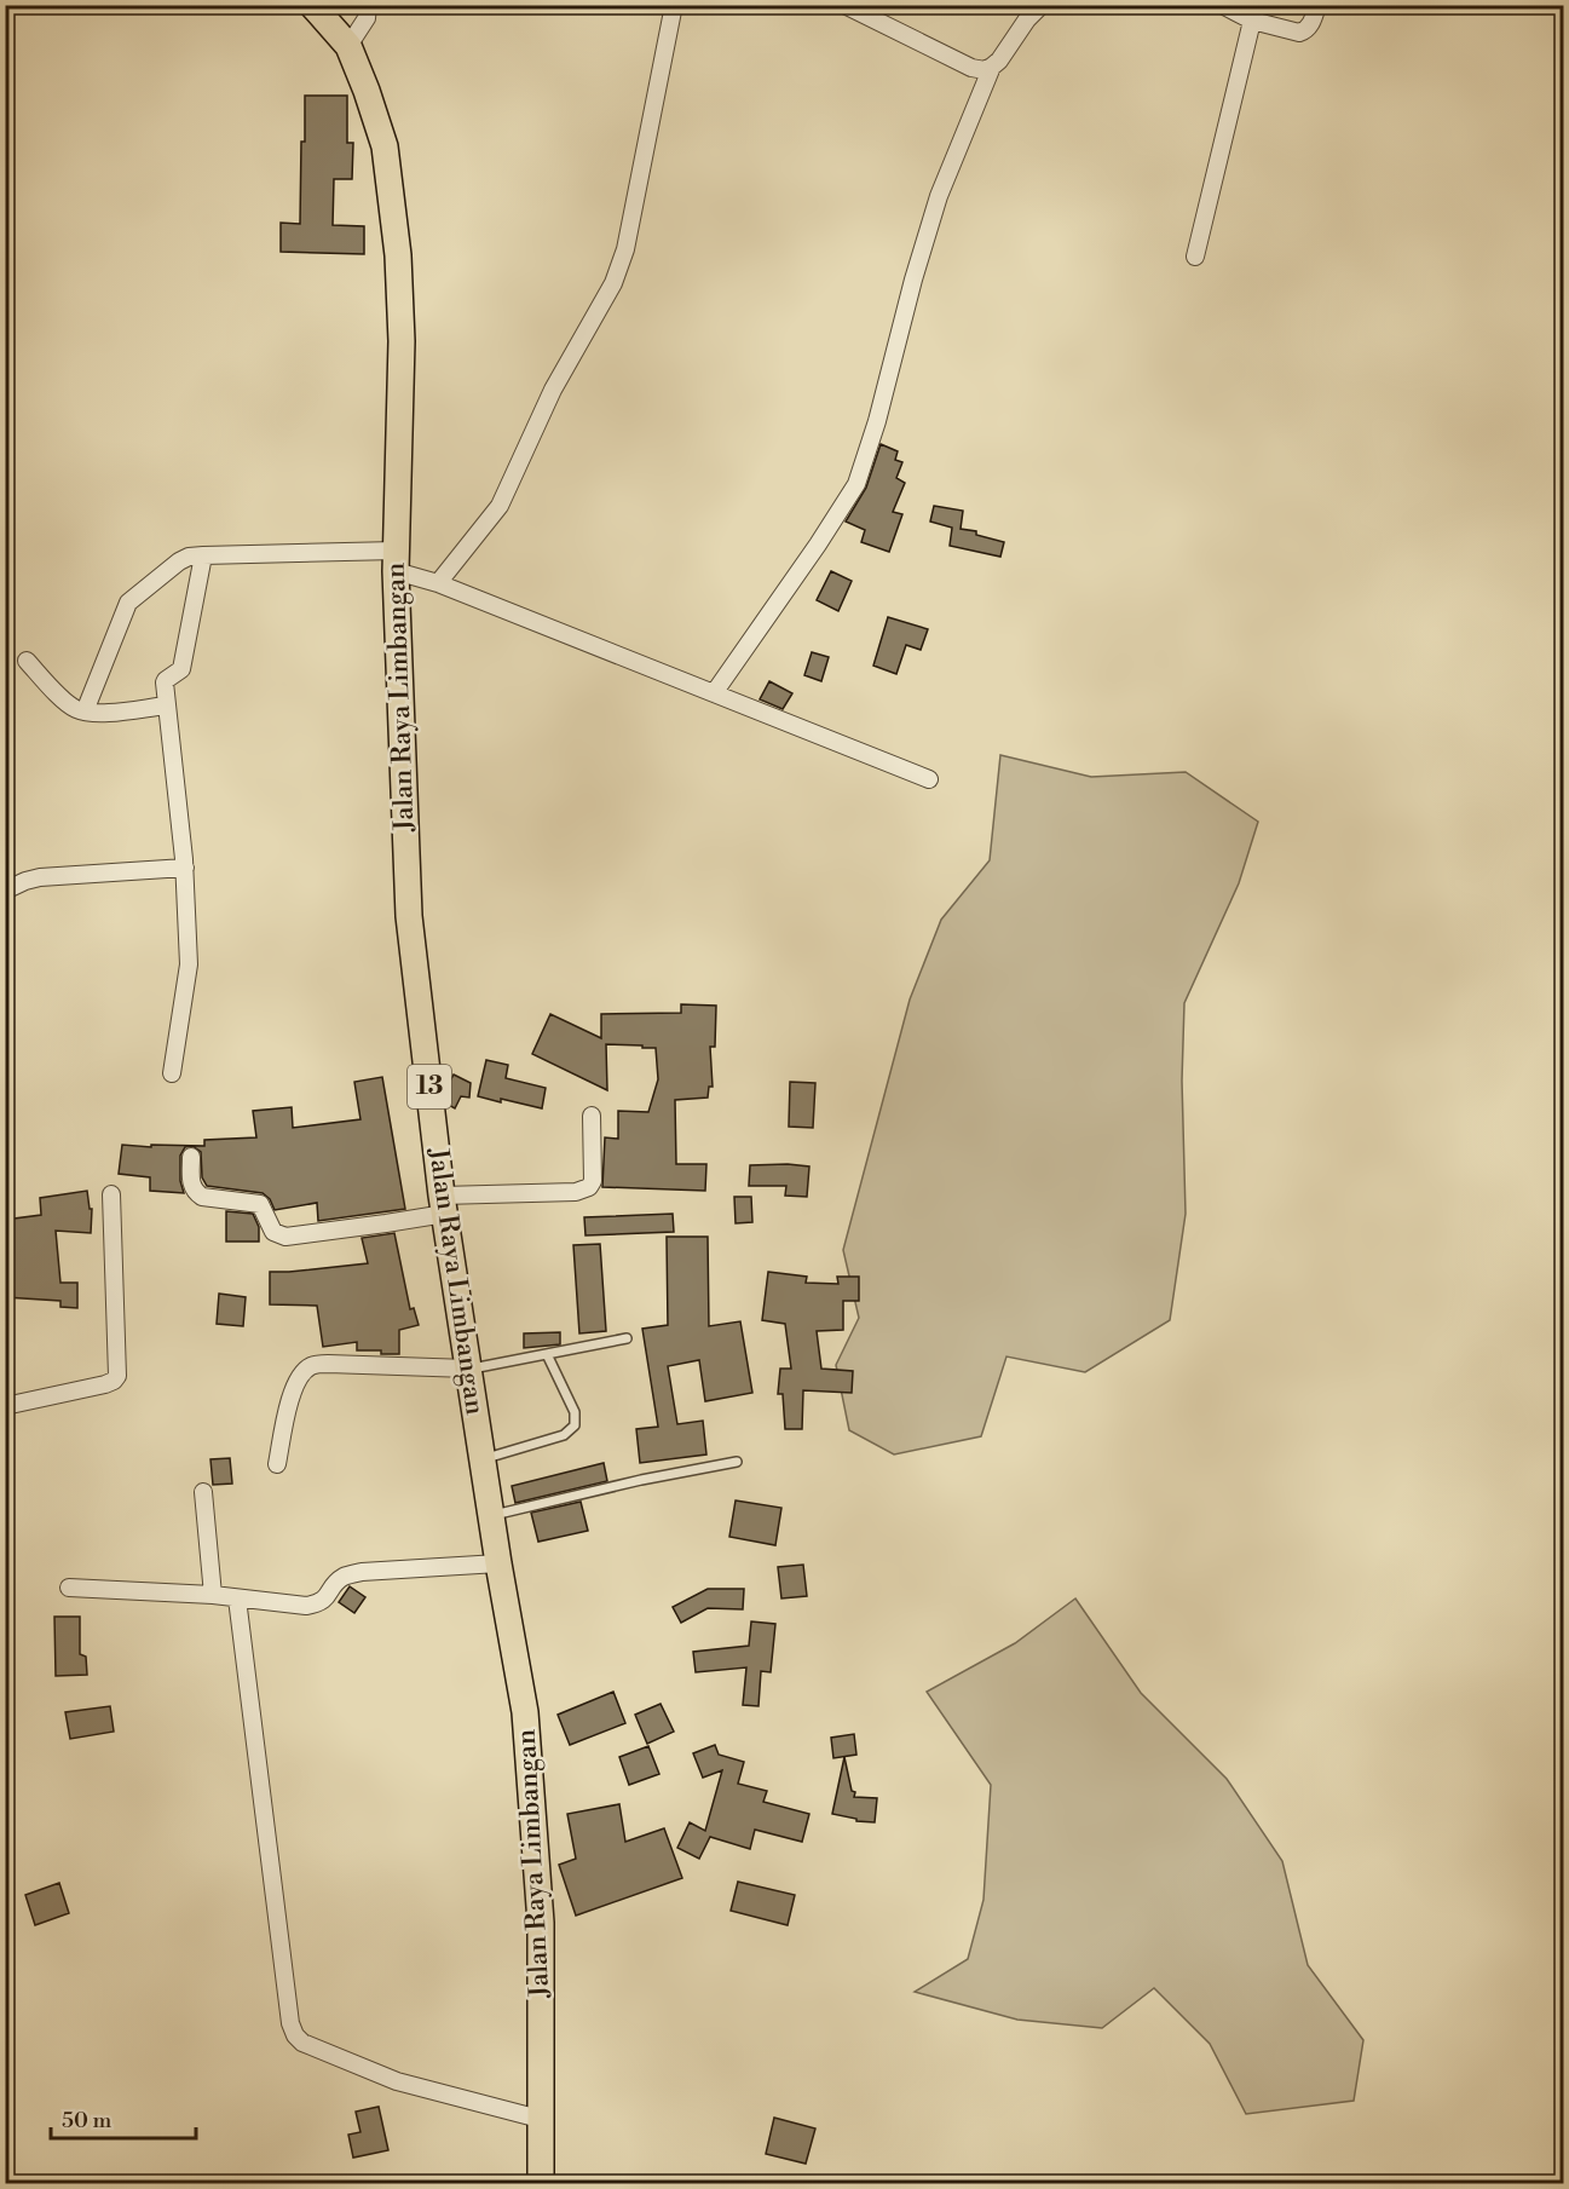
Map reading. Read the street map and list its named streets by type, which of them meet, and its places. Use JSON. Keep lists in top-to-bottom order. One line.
{"streets":{"highway":["Jalan Raya Limbangan","13"]},"scale_bar":"50 m"}
